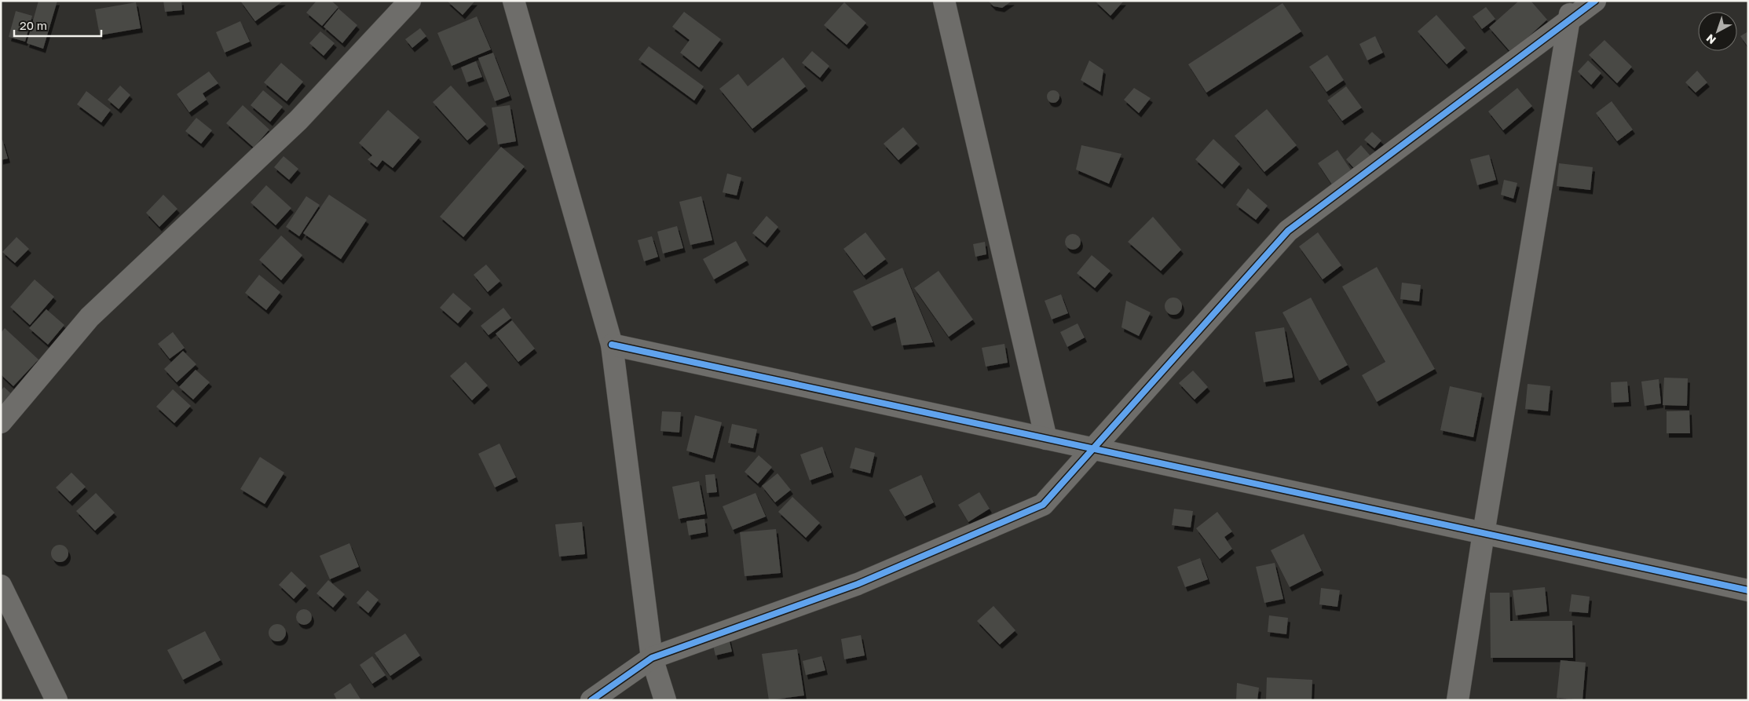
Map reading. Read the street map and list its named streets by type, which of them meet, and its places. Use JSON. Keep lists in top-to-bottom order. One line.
{"scale_bar":"20 m","north":"bottom left"}
